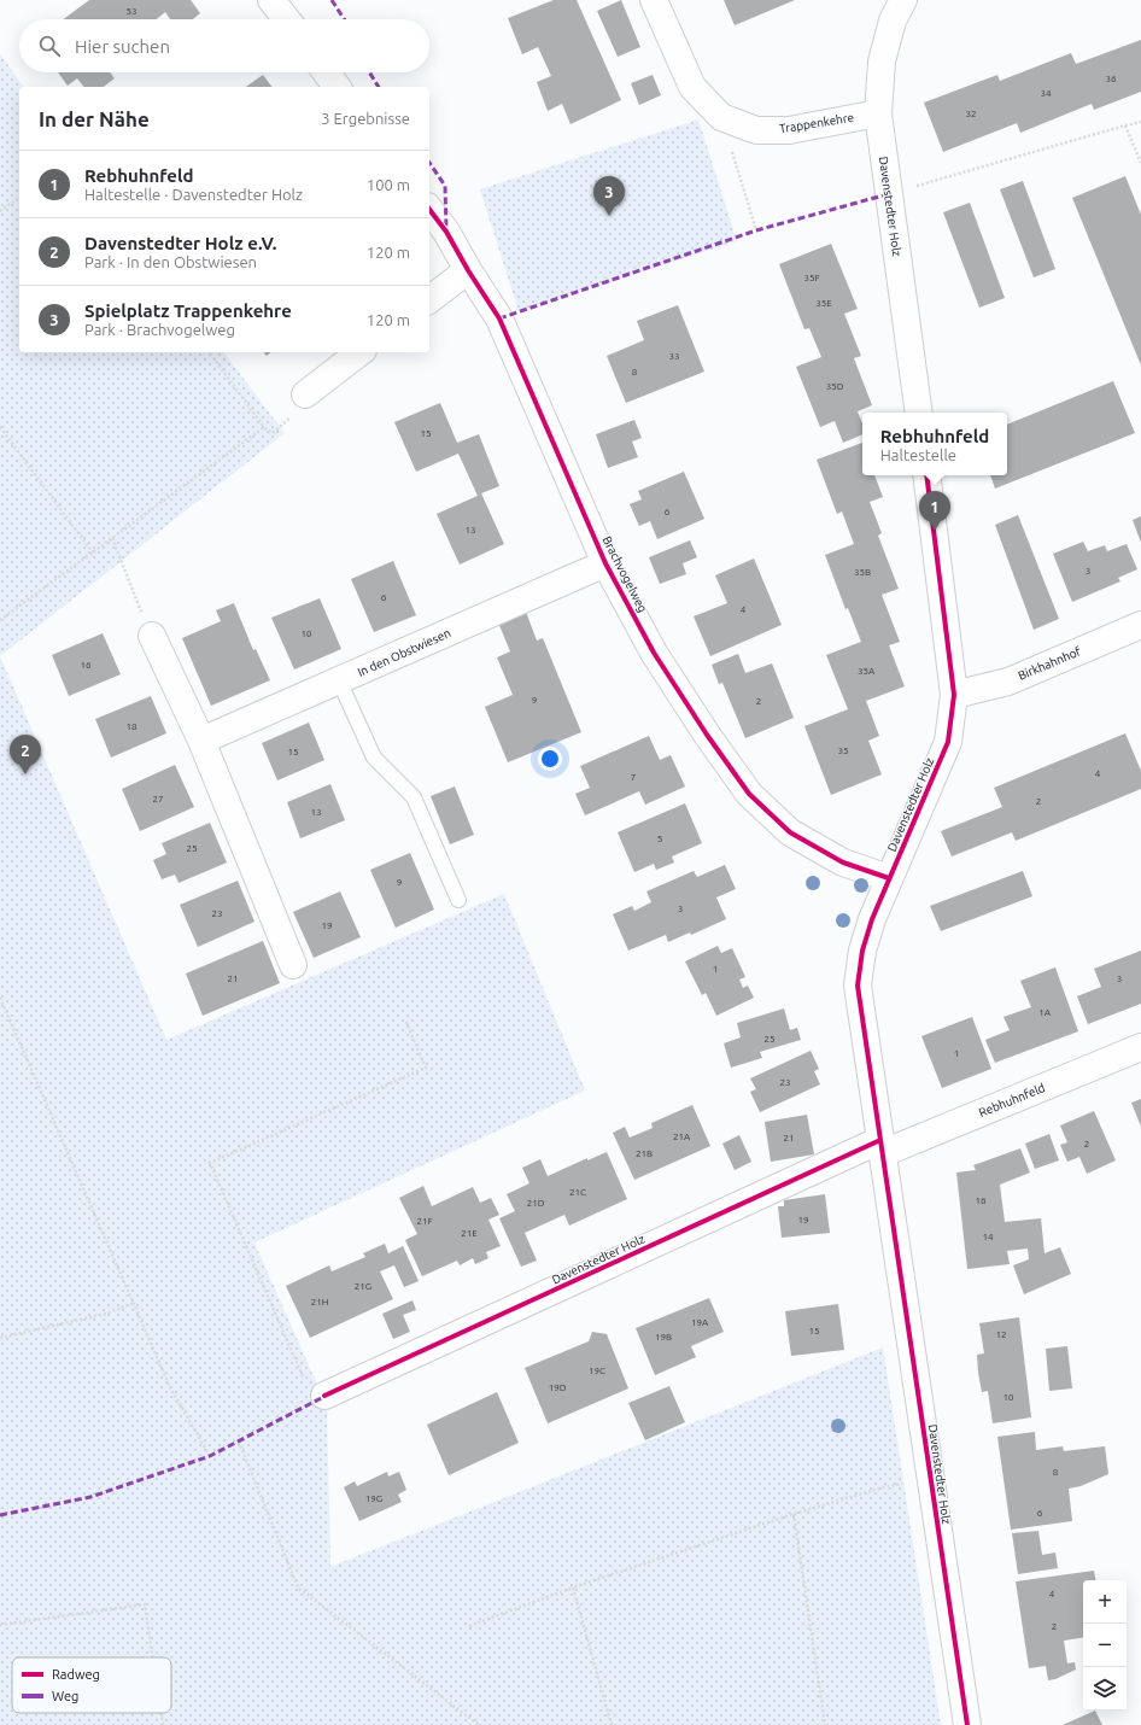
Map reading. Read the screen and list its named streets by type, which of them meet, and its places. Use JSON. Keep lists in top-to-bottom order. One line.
{"streets":{"street":["Trappenkehre","Davenstedter Holz","Brachvogelweg","In den Obstwiesen","Birkhahnhof","Rebhuhnfeld"]},"crossings":[["Trappenkehre","Davenstedter Holz"],["Davenstedter Holz","Brachvogelweg"],["Davenstedter Holz","Birkhahnhof"],["Davenstedter Holz","Rebhuhnfeld"],["Brachvogelweg","In den Obstwiesen"]],"house_numbers":["53","36","34","32","35F","35E","33","8","35D","15","6","13","3","35B","6","4","10","16","35A","9","2","18","35","15","4","7","27","2","13","5","25","9","3","23","19","1","21","3","1A","25","1","23","21A","21","2","21B","21C","16","21D","19","21F","21E","14","21G","21H","19A","15","12","19B","19C","19D","10","8","19G","6","4","2"],"legend":["Radweg","Weg"],"page":{"search":"Hier suchen","heading":["In der Nähe","3 Ergebnisse"],"list":[{"mark":"1","name":"Rebhuhnfeld","note":"Haltestelle · Davenstedter Holz","value":"100 m"},{"mark":"2","name":"Davenstedter Holz e.V.","note":"Park · In den Obstwiesen","value":"120 m"},{"mark":"3","name":"Spielplatz Trappenkehre","note":"Park · Brachvogelweg","value":"120 m"}],"pins":["3","1","2"],"popup":["Rebhuhnfeld","Haltestelle"],"map_buttons":["+","−"]}}
